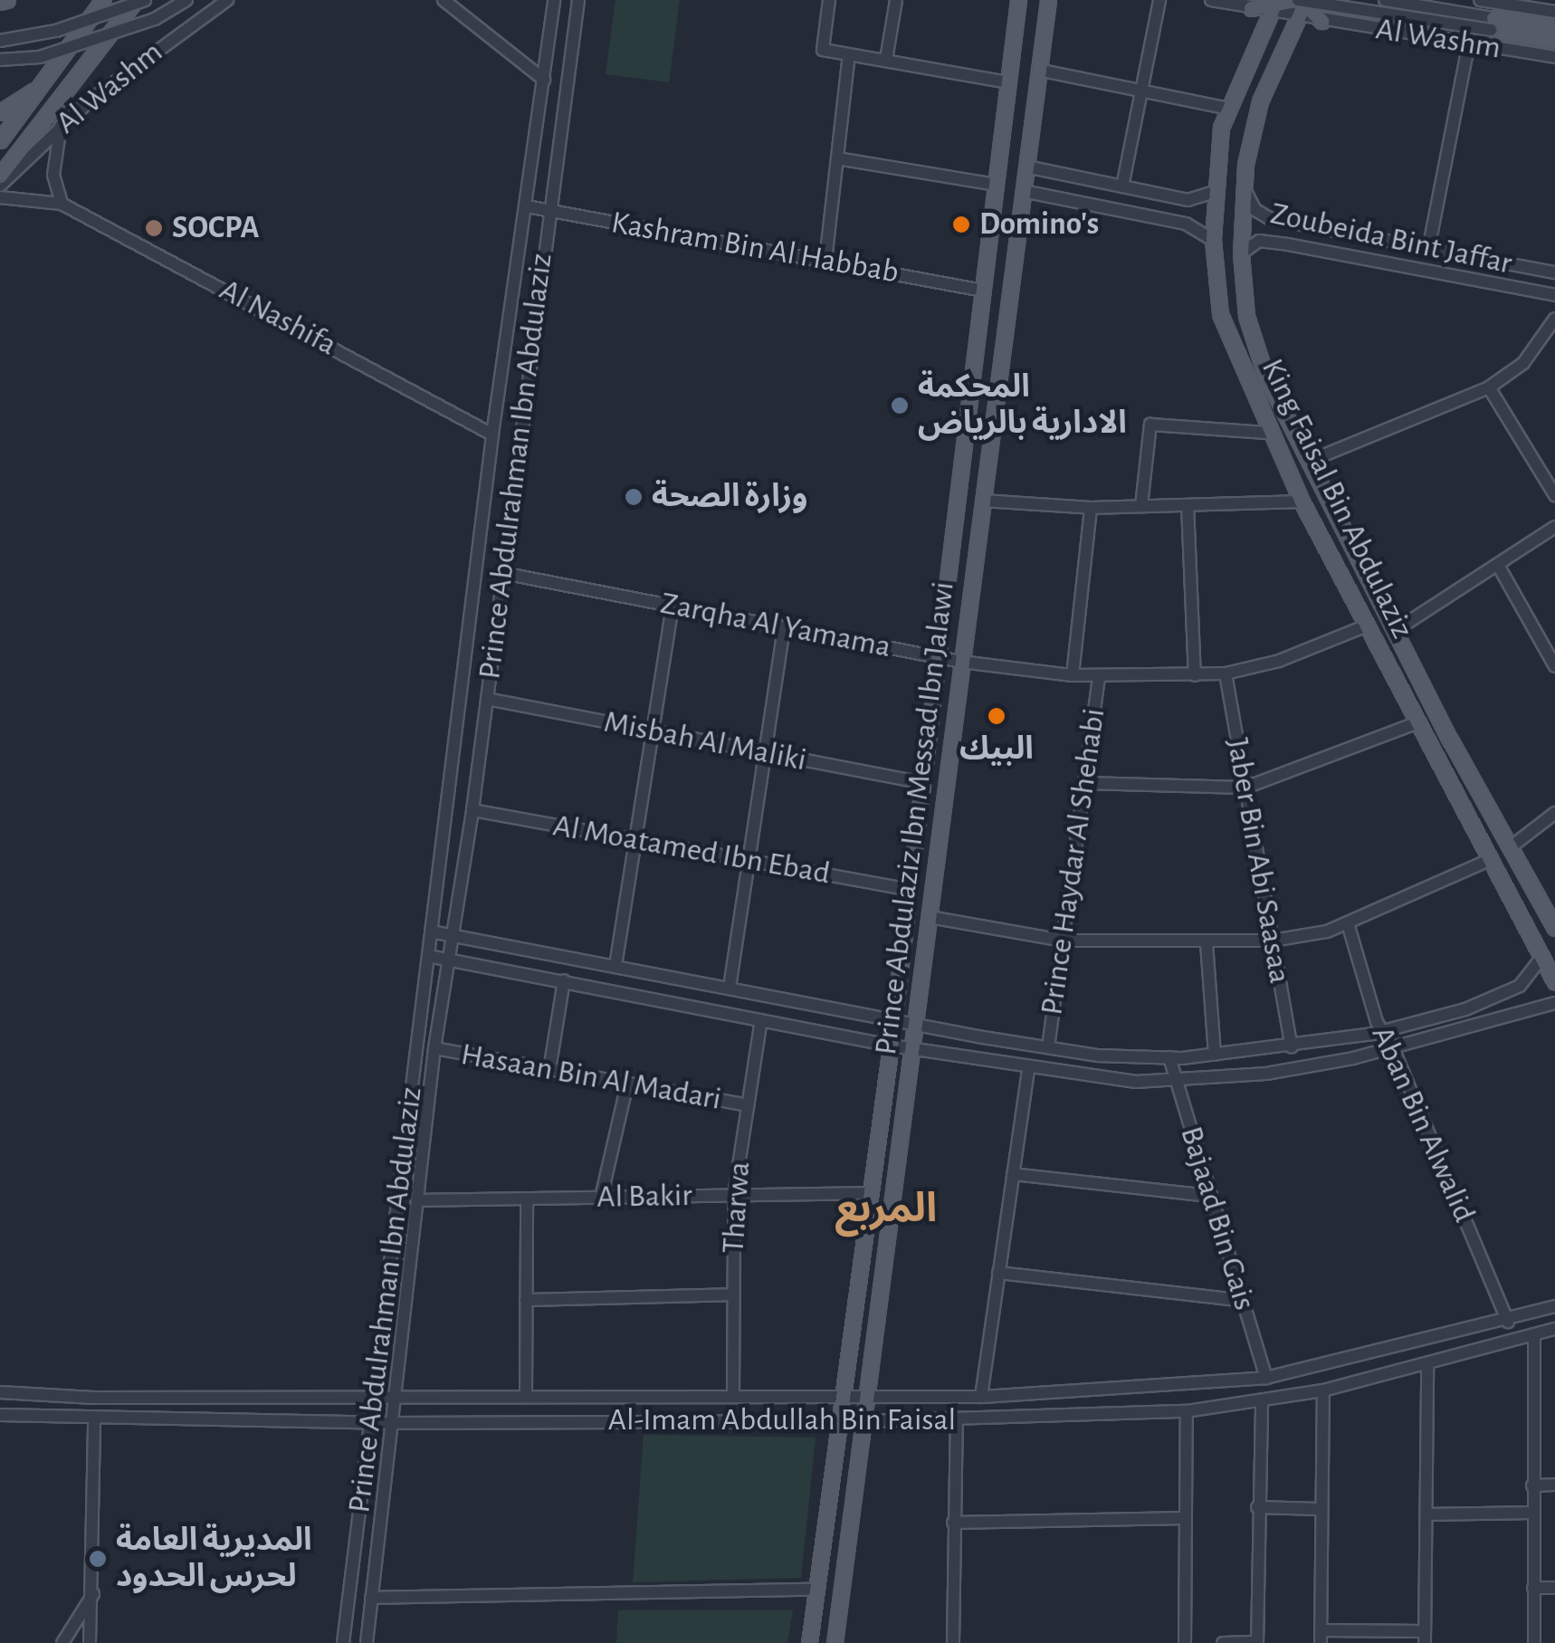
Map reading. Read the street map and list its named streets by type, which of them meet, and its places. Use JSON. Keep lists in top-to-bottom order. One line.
{"streets":{"main road":["King Faisal Bin Abdulaziz","Prince Abdulaziz Ibn Messad Ibn Jalawi"],"street":["Al Washm","Zoubeida Bint Jaffar","Kashram Bin Al Habbab","Al Nashifa","Prince Abdulrahman Ibn Abdulaziz","Zarqha Al Yamama","Misbah Al Maliki","Al Moatamed Ibn Ebad","Jaber Bin Abi Saasaa","Prince Haydar Al Shehabi","Hasaan Bin Al Madari","Aban Bin Alwalid","Al Bakir","Tharwa","Bajaad Bin Gais","Al-Imam Abdullah Bin Faisal"]},"crossings":[["Zoubeida Bint Jaffar","King Faisal Bin Abdulaziz"],["Kashram Bin Al Habbab","Prince Abdulrahman Ibn Abdulaziz"],["Kashram Bin Al Habbab","Prince Abdulaziz Ibn Messad Ibn Jalawi"],["Al Nashifa","Prince Abdulrahman Ibn Abdulaziz"],["Prince Abdulrahman Ibn Abdulaziz","Zarqha Al Yamama"],["Prince Abdulrahman Ibn Abdulaziz","Misbah Al Maliki"],["Prince Abdulrahman Ibn Abdulaziz","Al Moatamed Ibn Ebad"],["Prince Abdulrahman Ibn Abdulaziz","Hasaan Bin Al Madari"],["Prince Abdulrahman Ibn Abdulaziz","Al Bakir"],["Prince Abdulrahman Ibn Abdulaziz","Al-Imam Abdullah Bin Faisal"],["King Faisal Bin Abdulaziz","Zarqha Al Yamama"],["Zarqha Al Yamama","Prince Abdulaziz Ibn Messad Ibn Jalawi"],["Zarqha Al Yamama","Jaber Bin Abi Saasaa"],["Zarqha Al Yamama","Prince Haydar Al Shehabi"],["Misbah Al Maliki","Prince Abdulaziz Ibn Messad Ibn Jalawi"],["Prince Abdulaziz Ibn Messad Ibn Jalawi","Al Moatamed Ibn Ebad"],["Prince Abdulaziz Ibn Messad Ibn Jalawi","Al Bakir"],["Prince Abdulaziz Ibn Messad Ibn Jalawi","Al-Imam Abdullah Bin Faisal"],["Hasaan Bin Al Madari","Tharwa"],["Aban Bin Alwalid","Al-Imam Abdullah Bin Faisal"],["Al Bakir","Tharwa"],["Tharwa","Al-Imam Abdullah Bin Faisal"],["Bajaad Bin Gais","Al-Imam Abdullah Bin Faisal"]],"districts":["المربع"],"places":["Domino's","SOCPA","المحكمة الادارية بالرياض","وزارة الصحة","البيك","المديرية العامة لحرس الحدود"]}
